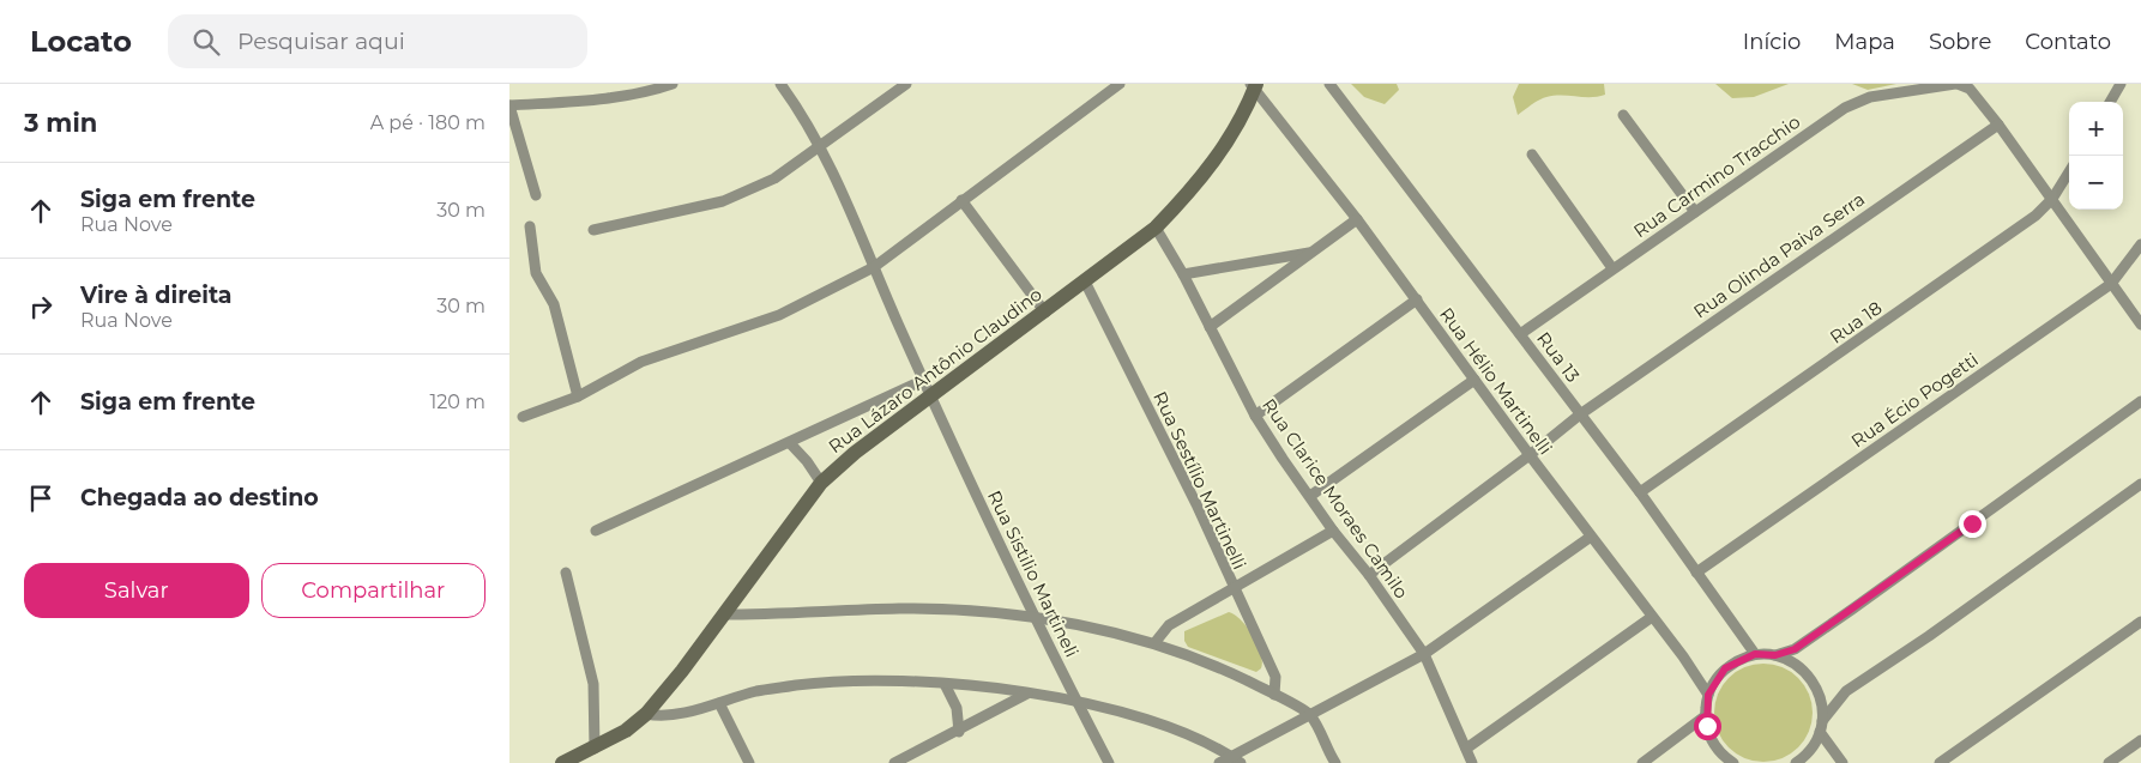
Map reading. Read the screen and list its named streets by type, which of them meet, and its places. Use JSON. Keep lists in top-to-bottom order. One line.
{"streets":{"main road":["Rua Lázaro Antônio Claudino"],"street":["Rua Carmino Tracchio","Rua Olinda Paiva Serra","Rua 18","Rua 13","Rua Hélio Martinelli","Rua Écio Pogetti","Rua Sestílio Martinelli","Rua Clarice Moraes Camilo","Rua Sistilio Martineli"]},"crossings":[["Rua Carmino Tracchio","Rua 13"],["Rua Olinda Paiva Serra","Rua 13"],["Rua Olinda Paiva Serra","Rua Hélio Martinelli"],["Rua Olinda Paiva Serra","Rua Clarice Moraes Camilo"],["Rua 18","Rua 13"],["Rua 13","Rua Écio Pogetti"],["Rua Lázaro Antônio Claudino","Rua Hélio Martinelli"],["Rua Lázaro Antônio Claudino","Rua Sestílio Martinelli"],["Rua Lázaro Antônio Claudino","Rua Clarice Moraes Camilo"],["Rua Lázaro Antônio Claudino","Rua Sistilio Martineli"]],"page":{"header":"Locato","search":"Pesquisar aqui","nav":["Início","Mapa","Sobre","Contato"],"heading":["3 min","A pé · 180 m"],"map_buttons":["+","−"],"list":[["Siga em frente","Rua Nove","30 m"],["Vire à direita","Rua Nove","30 m"],["Siga em frente","120 m"],"Chegada ao destino"],"buttons":["Salvar","Compartilhar"]}}
